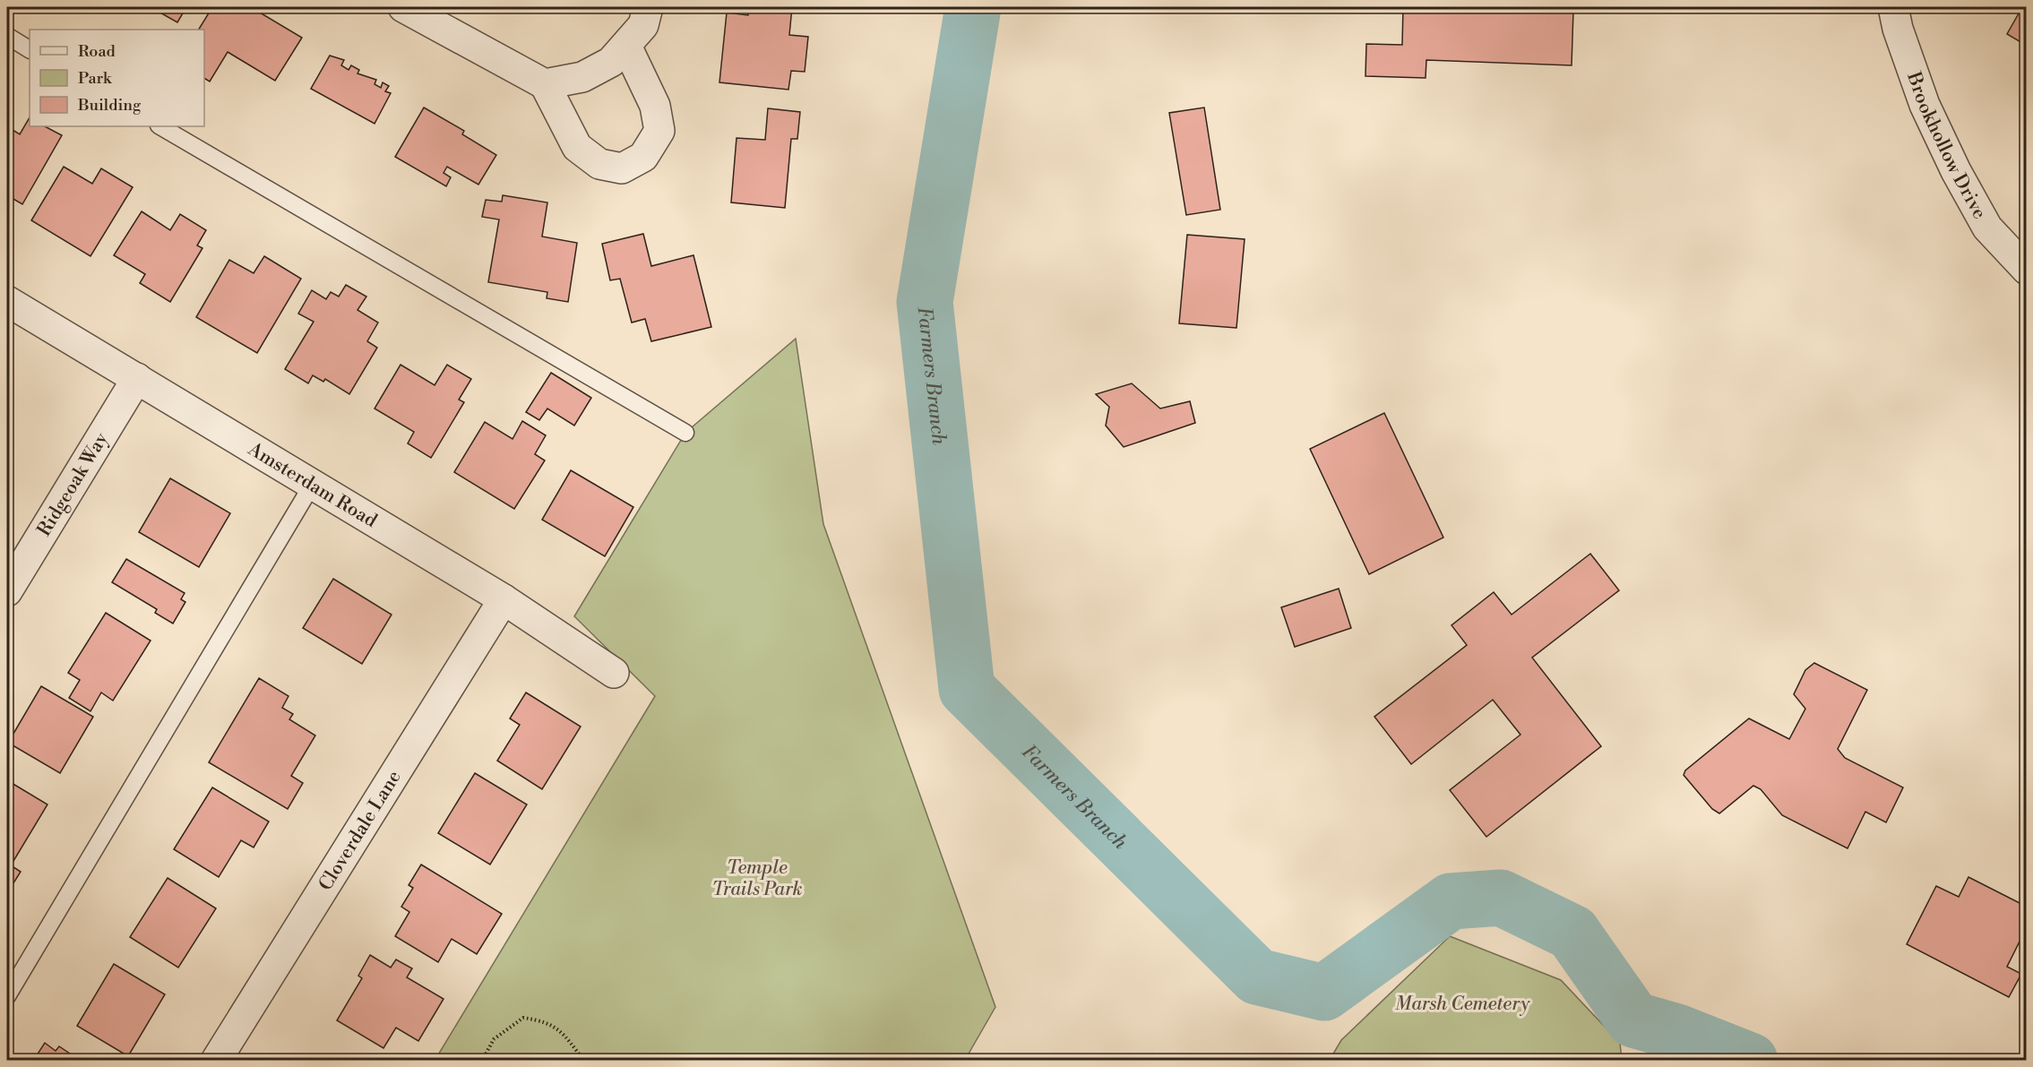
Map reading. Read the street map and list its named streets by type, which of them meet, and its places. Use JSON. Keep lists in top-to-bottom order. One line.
{"streets":{"street":["Brookhollow Drive","Amsterdam Road","Ridgeoak Way","Cloverdale Lane"]},"crossings":[["Amsterdam Road","Ridgeoak Way"],["Amsterdam Road","Cloverdale Lane"]],"water":["Farmers Branch"],"parks":["Temple Trails Park","Marsh Cemetery"],"legend":["Road","Park","Building"]}
